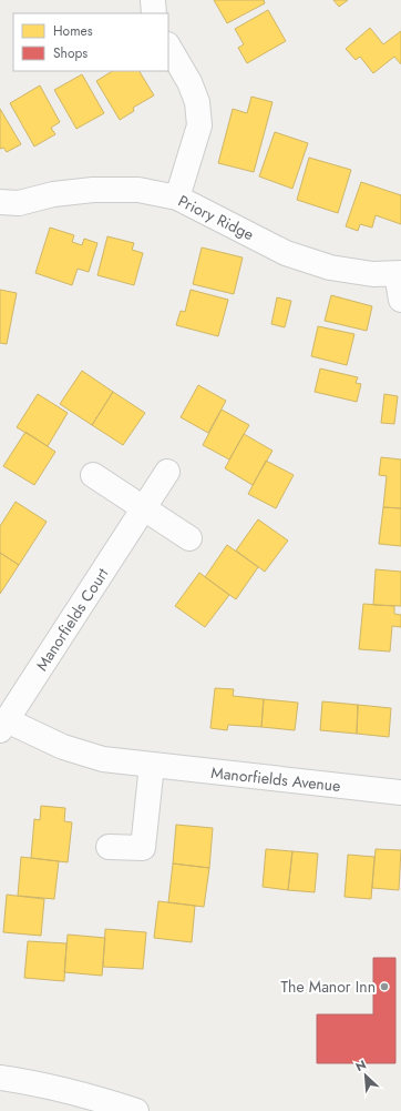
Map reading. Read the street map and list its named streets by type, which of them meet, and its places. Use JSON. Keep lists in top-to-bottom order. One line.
{"streets":{"street":["Priory Ridge","Manorfields Court","Manorfields Avenue"]},"crossings":[["Manorfields Court","Manorfields Avenue"]],"places":["The Manor Inn"],"legend":["Homes","Shops"],"north":"top left"}
